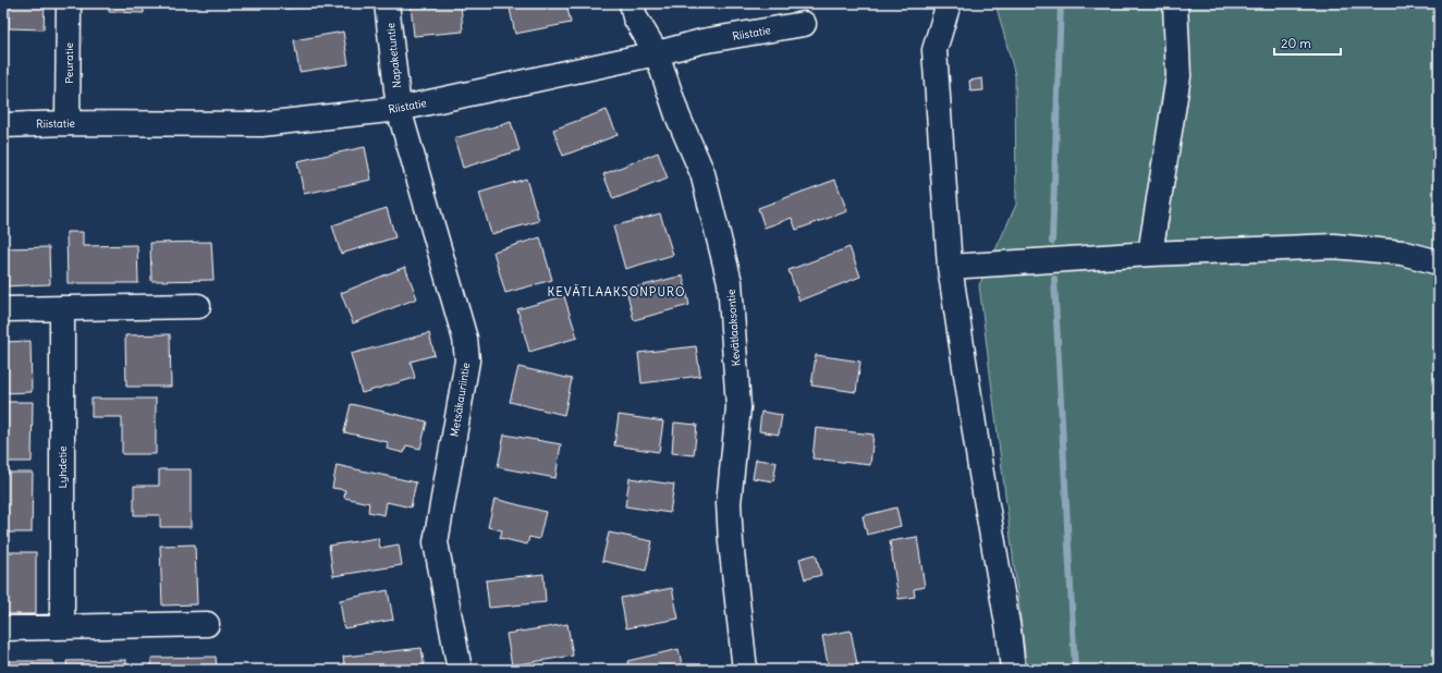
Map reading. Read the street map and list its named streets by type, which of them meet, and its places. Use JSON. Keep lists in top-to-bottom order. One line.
{"streets":{"street":["Riistatie","Napaketuntie","Peuratie","Kevätlaaksontie","Metsäkauriintie","Lyhdetie"]},"crossings":[["Riistatie","Napaketuntie"],["Riistatie","Peuratie"],["Riistatie","Kevätlaaksontie"],["Riistatie","Metsäkauriintie"],["Napaketuntie","Metsäkauriintie"]],"districts":["KEVÄTLAAKSONPURO"],"scale_bar":"20 m"}
